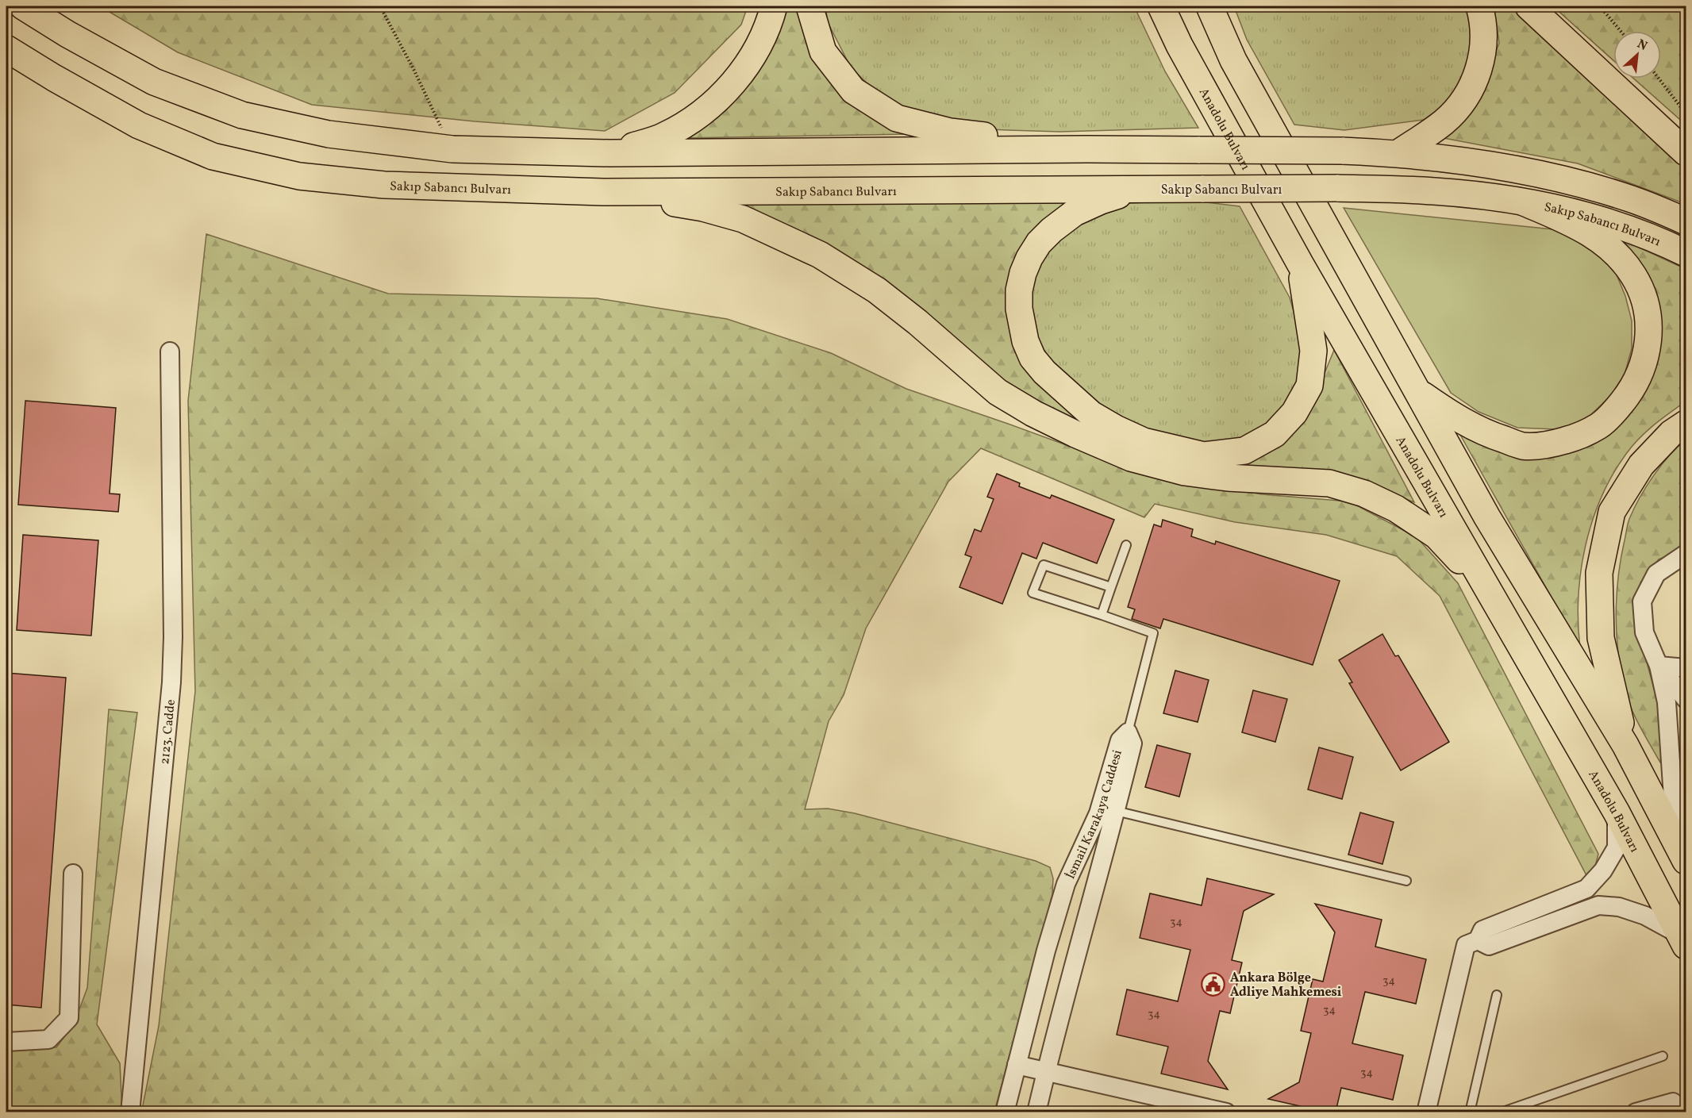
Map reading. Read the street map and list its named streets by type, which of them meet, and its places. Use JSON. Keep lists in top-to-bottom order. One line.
{"streets":{"main road":["Anadolu Bulvarı","Sakıp Sabancı Bulvarı"],"street":["2123. Cadde","İsmail Karakaya Caddesi"]},"places":{"public building":["Ankara Bölge Adliye Mahkemesi"]},"house_numbers":["34","34","34","34","34"],"north":"top right"}
